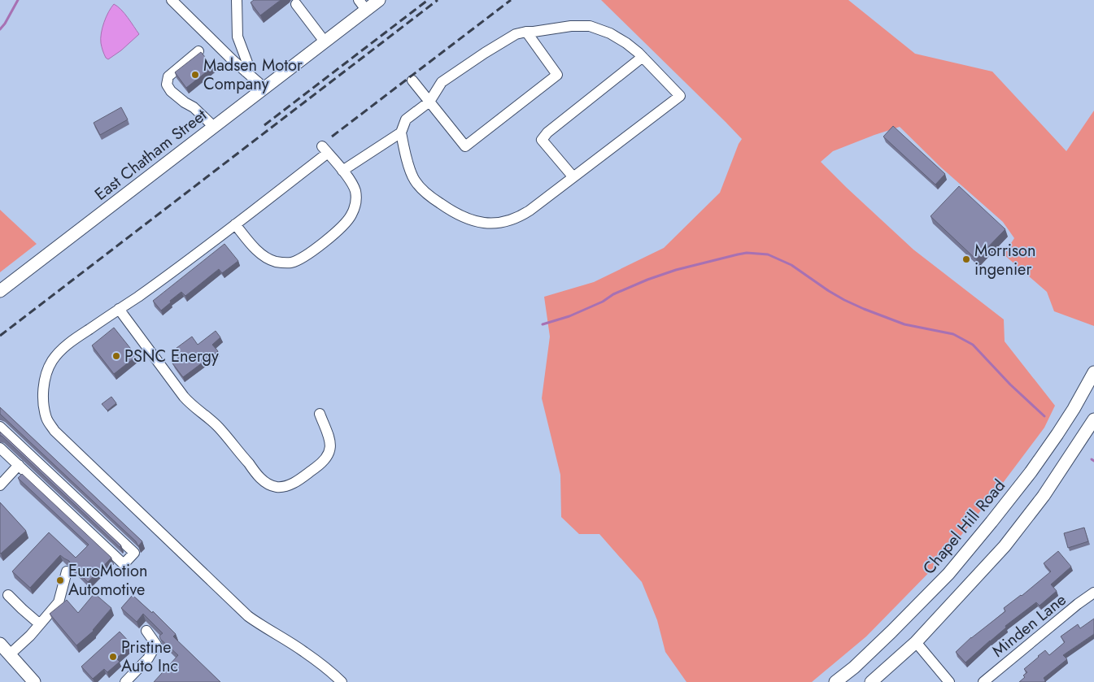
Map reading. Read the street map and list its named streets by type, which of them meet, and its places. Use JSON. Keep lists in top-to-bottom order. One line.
{"streets":{"main road":["East Chatham Street","Chapel Hill Road"],"street":["Minden Lane"]},"places":["Madsen Motor Company","Morrison ingenier","PSNC Energy","EuroMotion Automotive","Pristine Auto Inc"]}
